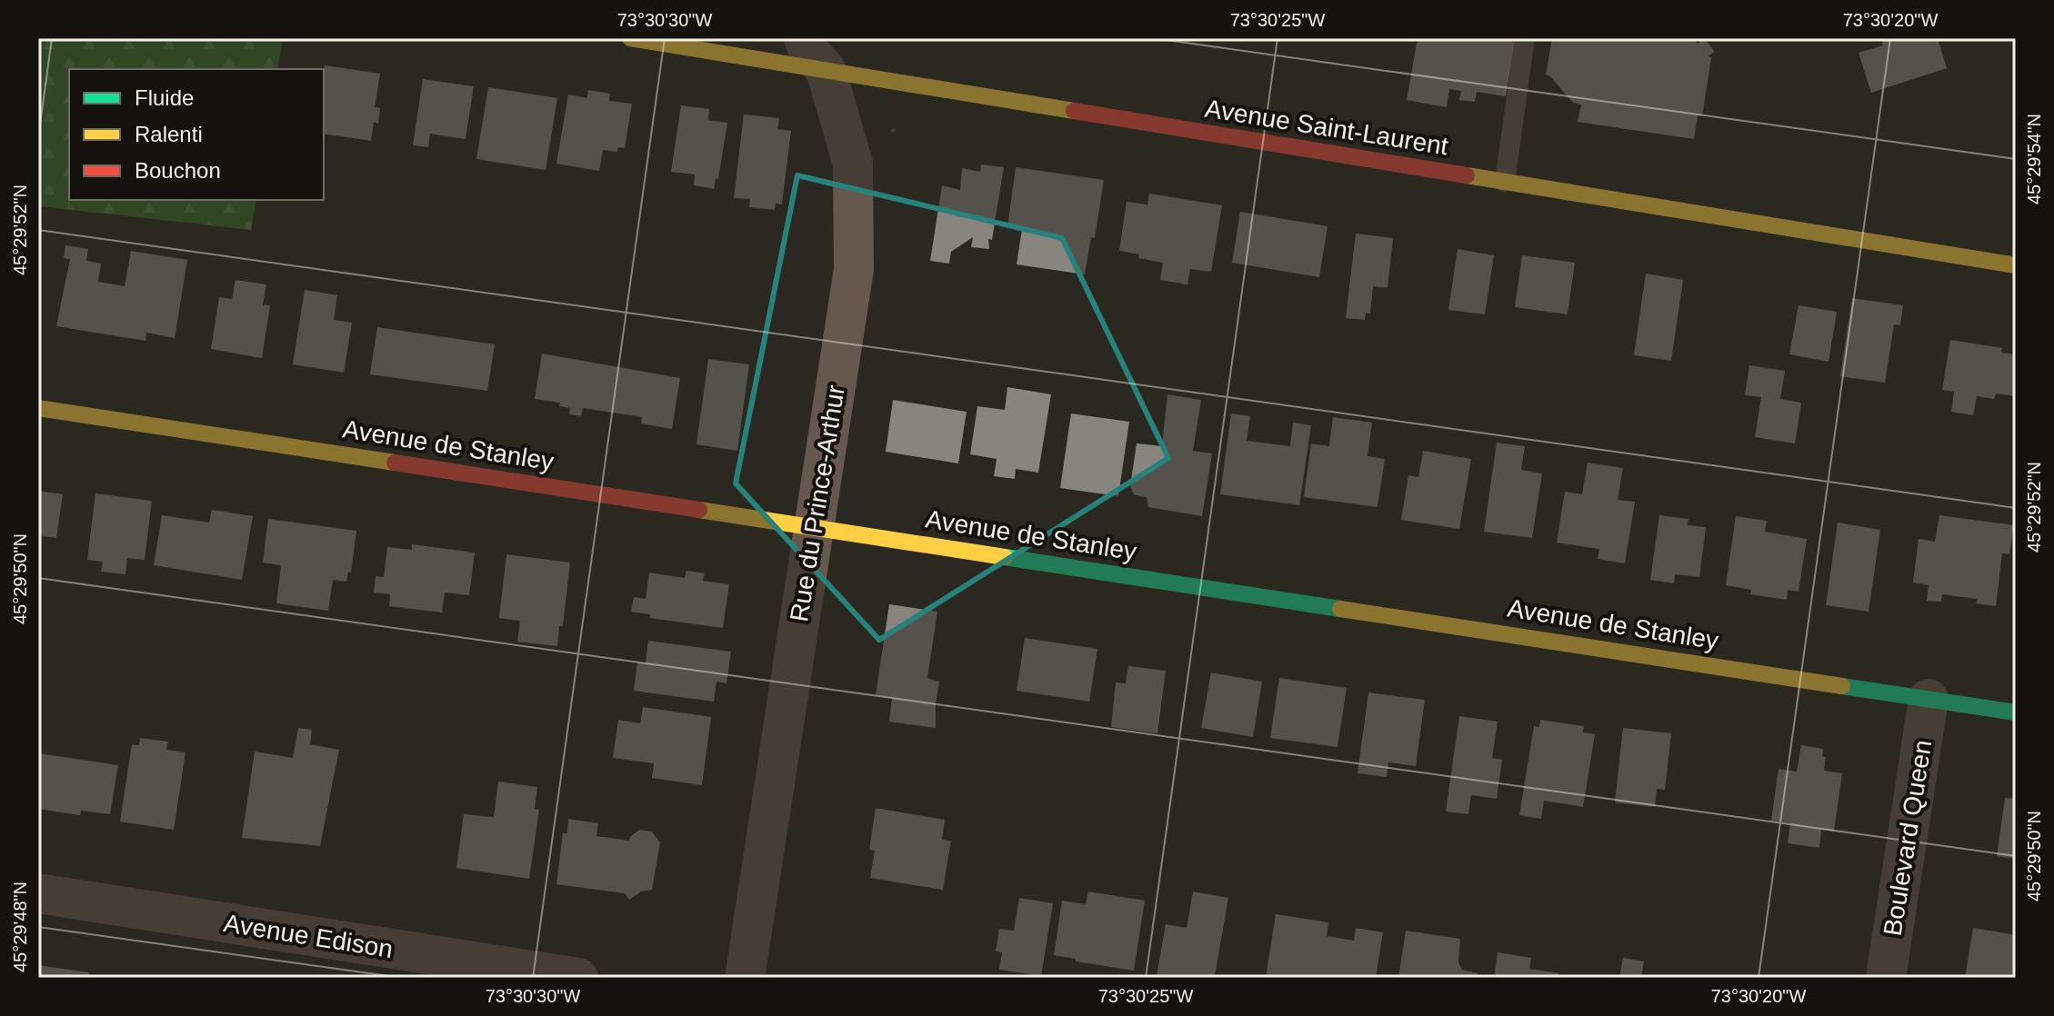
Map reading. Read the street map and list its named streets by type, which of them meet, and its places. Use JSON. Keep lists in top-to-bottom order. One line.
{"streets":{"street":["Avenue Saint-Laurent","Avenue de Stanley","Rue du Prince-Arthur","Boulevard Queen","Avenue Edison"]},"crossings":[["Avenue Saint-Laurent","Rue du Prince-Arthur"],["Avenue de Stanley","Rue du Prince-Arthur"],["Avenue de Stanley","Boulevard Queen"]],"legend":["Fluide","Ralenti","Bouchon"],"coordinates":["73°30'30\"W","73°30'25\"W","73°30'20\"W","45°29'54\"N","45°29'52\"N","45°29'50\"N","45°29'48\"N"]}
